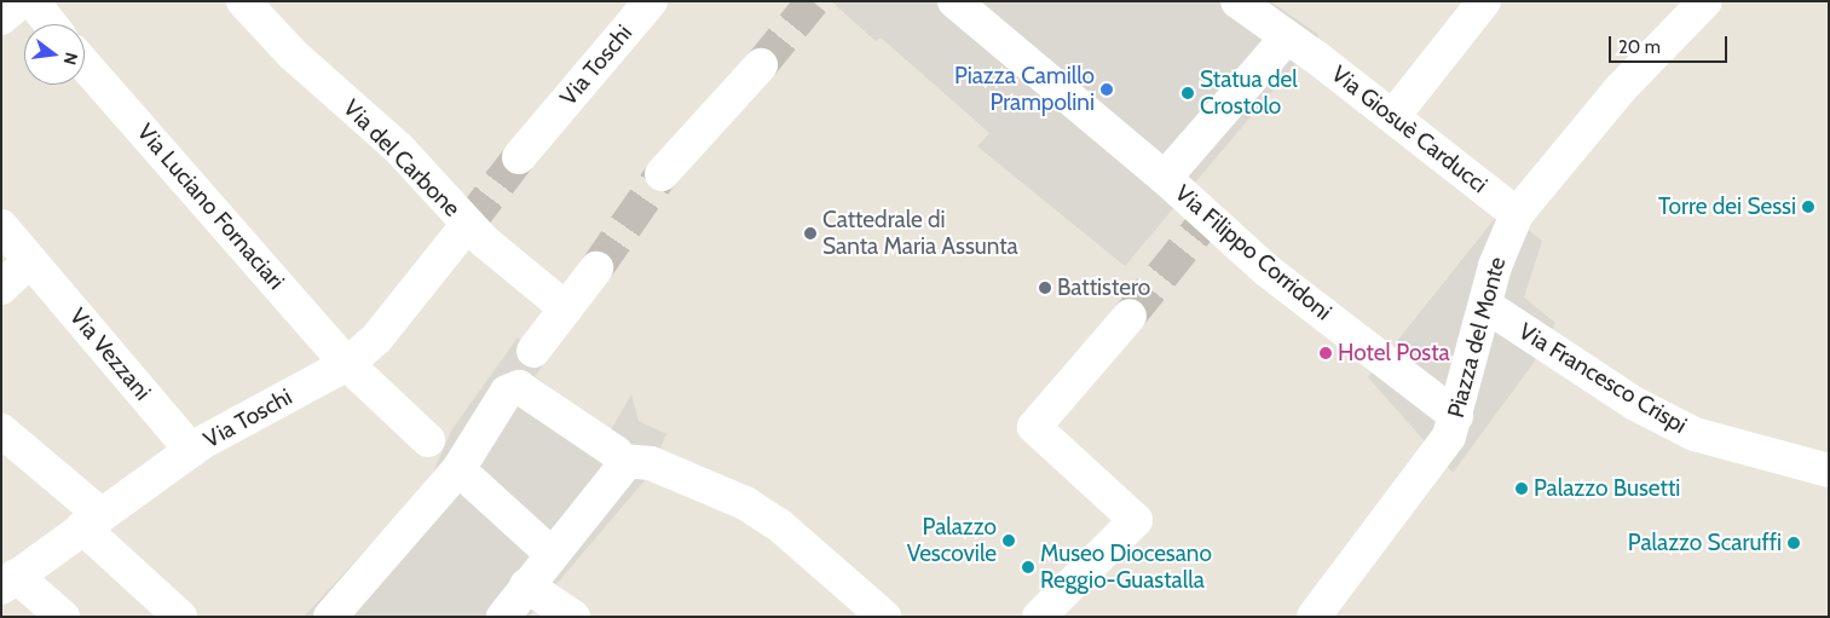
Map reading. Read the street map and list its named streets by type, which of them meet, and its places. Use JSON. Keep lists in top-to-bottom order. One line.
{"streets":{"street":["Via Toschi","Via Giosuè Carducci","Via del Carbone","Via Luciano Fornaciari","Via Filippo Corridoni","Piazza del Monte","Via Vezzani","Via Francesco Crispi"]},"crossings":[["Via Toschi","Via del Carbone"],["Via Toschi","Via Luciano Fornaciari"],["Via Toschi","Via Vezzani"],["Via Giosuè Carducci","Piazza del Monte"],["Via Filippo Corridoni","Piazza del Monte"],["Piazza del Monte","Via Francesco Crispi"]],"places":["Piazza Camillo Prampolini","Statua del Crostolo","Torre dei Sessi","Cattedrale di Santa Maria Assunta","Battistero","Hotel Posta","Palazzo Busetti","Palazzo Vescovile","Palazzo Scaruffi","Museo Diocesano Reggio-Guastalla"],"scale_bar":"20 m","north":"right"}
